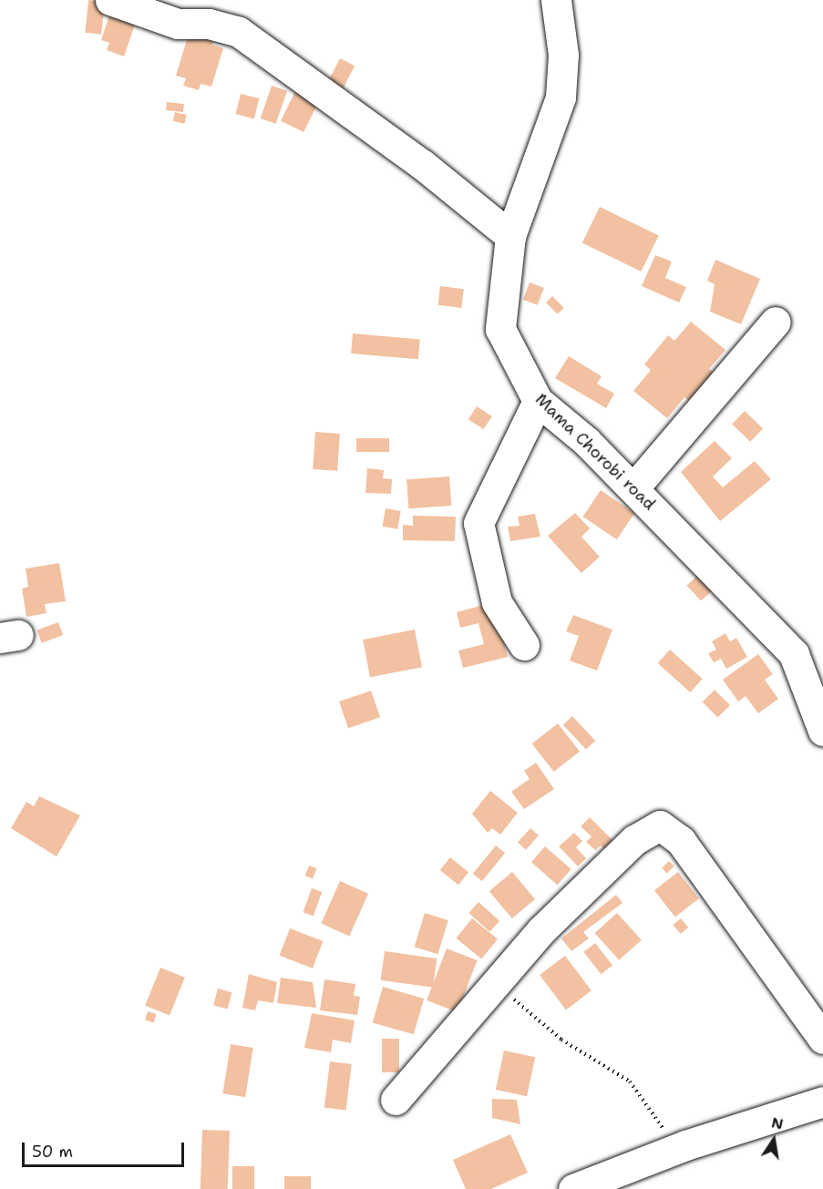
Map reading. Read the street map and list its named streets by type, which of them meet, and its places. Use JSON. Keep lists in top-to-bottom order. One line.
{"streets":{"street":["Mama Chorobi road"]},"scale_bar":"50 m","north":"top"}
